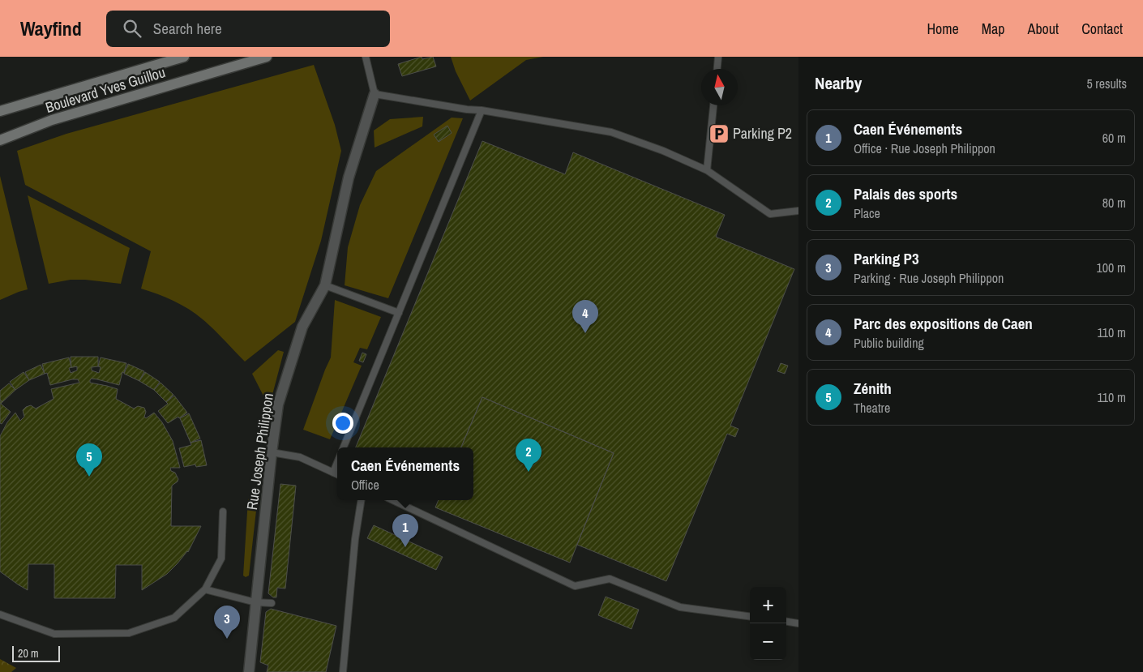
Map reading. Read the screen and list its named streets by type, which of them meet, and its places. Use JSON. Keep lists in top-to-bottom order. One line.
{"streets":{"main road":["Boulevard Yves Guillou"],"street":["Rue Joseph Philippon"]},"places":{"parking":["Parking P2"]},"scale_bar":"20 m","north":"top","page":{"header":"Wayfind","search":"Search here","nav":["Home","Map","About","Contact"],"heading":["Nearby","5 results"],"list":[{"mark":"1","name":"Caen Événements","note":"Office · Rue Joseph Philippon","value":"60 m"},{"mark":"2","name":"Palais des sports","note":"Place","value":"80 m"},{"mark":"3","name":"Parking P3","note":"Parking · Rue Joseph Philippon","value":"100 m"},{"mark":"4","name":"Parc des expositions de Caen","note":"Public building","value":"110 m"},{"mark":"5","name":"Zénith","note":"Theatre","value":"110 m"}],"pins":["4","2","5","1","3"],"popup":["Caen Événements","Office"],"map_buttons":["+","−"],"scale":"20 m"}}
